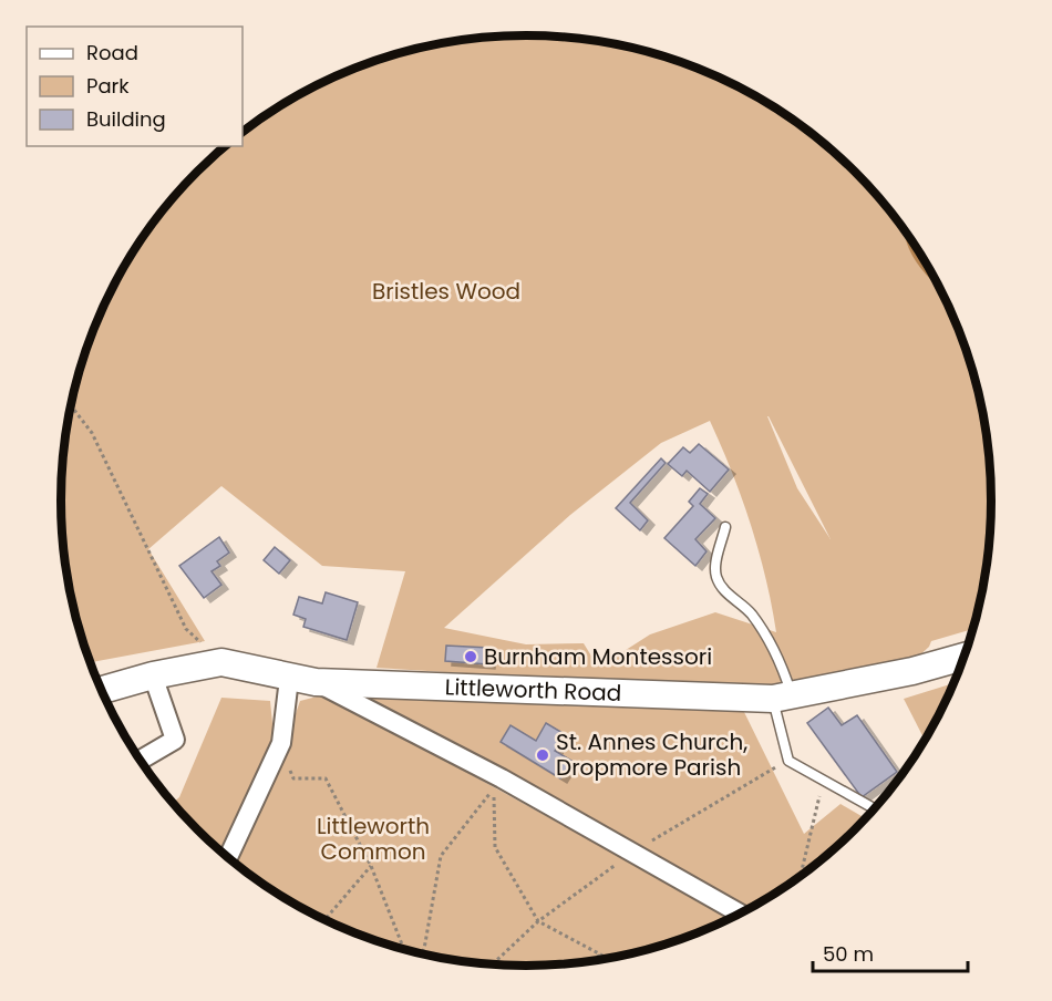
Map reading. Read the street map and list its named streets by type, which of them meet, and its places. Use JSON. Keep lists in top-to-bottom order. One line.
{"streets":{"street":["Littleworth Road"]},"parks":["Bristles Wood","Littleworth Common"],"places":["Burnham Montessori","St. Annes Church, Dropmore Parish"],"legend":["Road","Park","Building"],"scale_bar":"50 m"}
